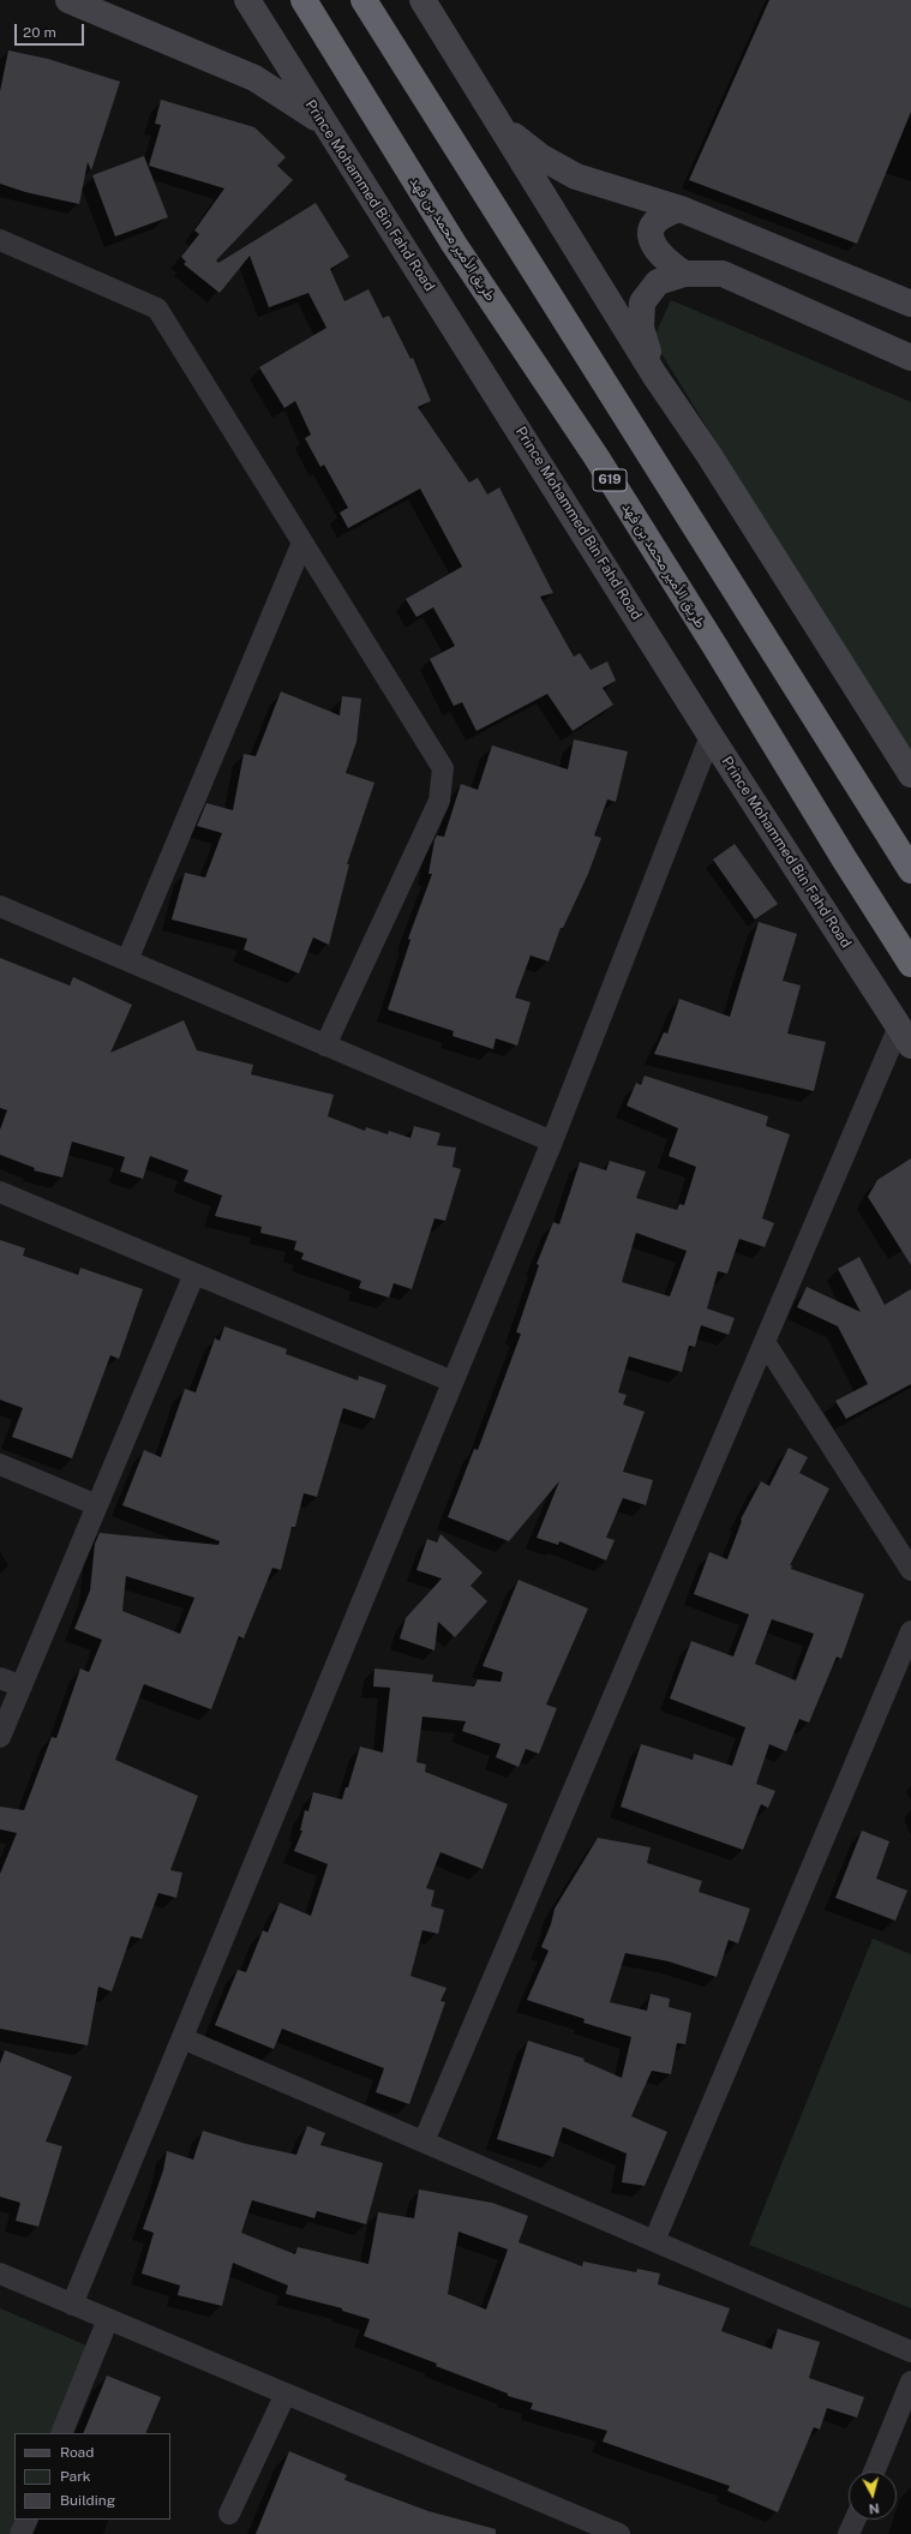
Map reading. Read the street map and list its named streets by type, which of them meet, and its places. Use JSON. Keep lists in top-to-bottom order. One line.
{"streets":{"highway":["طريق الأمير محمد بن فهد","619"],"main road":["Prince Mohammed Bin Fahd Road"]},"legend":["Road","Park","Building"],"scale_bar":"20 m","north":"bottom"}
